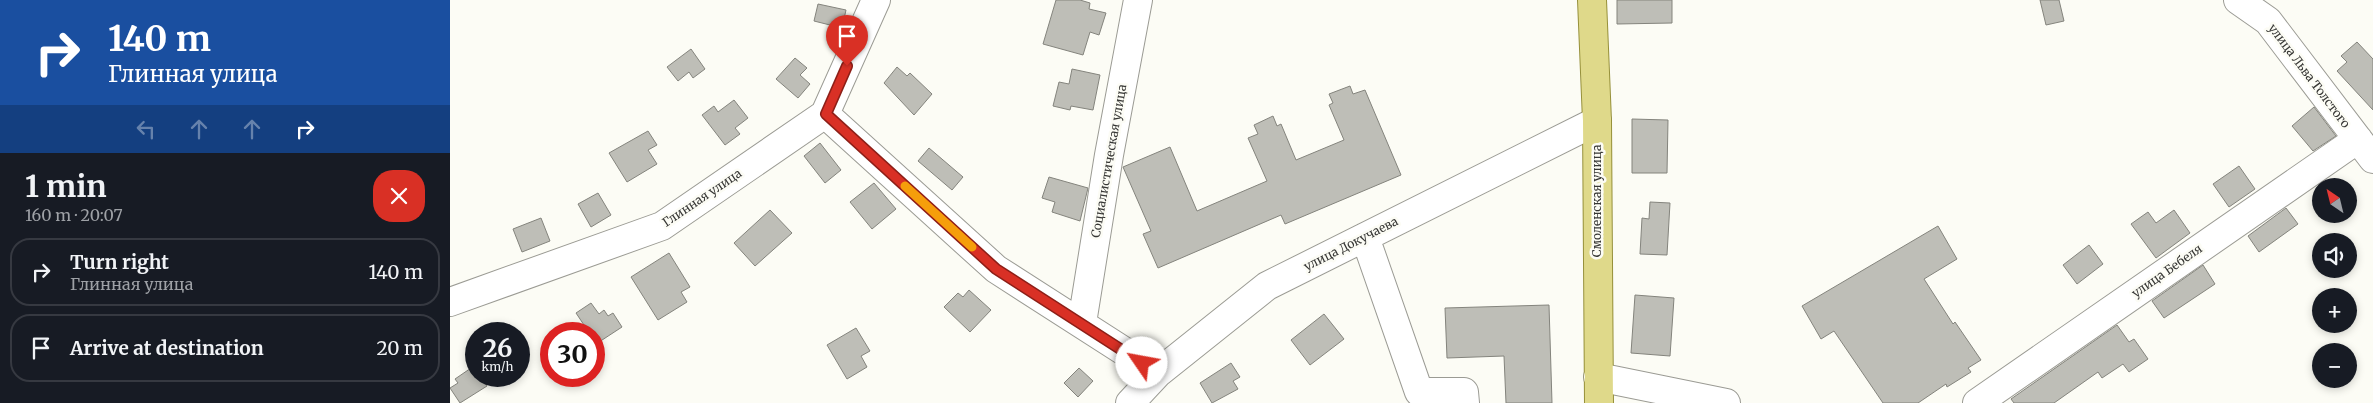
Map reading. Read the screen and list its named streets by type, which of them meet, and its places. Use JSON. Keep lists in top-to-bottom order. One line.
{"streets":{"main road":["Смоленская улица"],"street":["улица Льва Толстого","Социалистическая улица","Глинная улица","улица Докучаева","улица Бебеля"]},"crossings":[["улица Льва Толстого","улица Бебеля"],["Смоленская улица","улица Докучаева"]],"north":"top left","page":{"turn":["140 m","Глинная улица"],"heading":["1 min","160 m · 20:07"],"map_buttons":["+","−"],"list":[{"name":"Turn right","note":"Глинная улица","value":"140 m"},{"name":"Arrive at destination","value":"20 m"}],"speed":"26 km/h","limit":"30"}}
